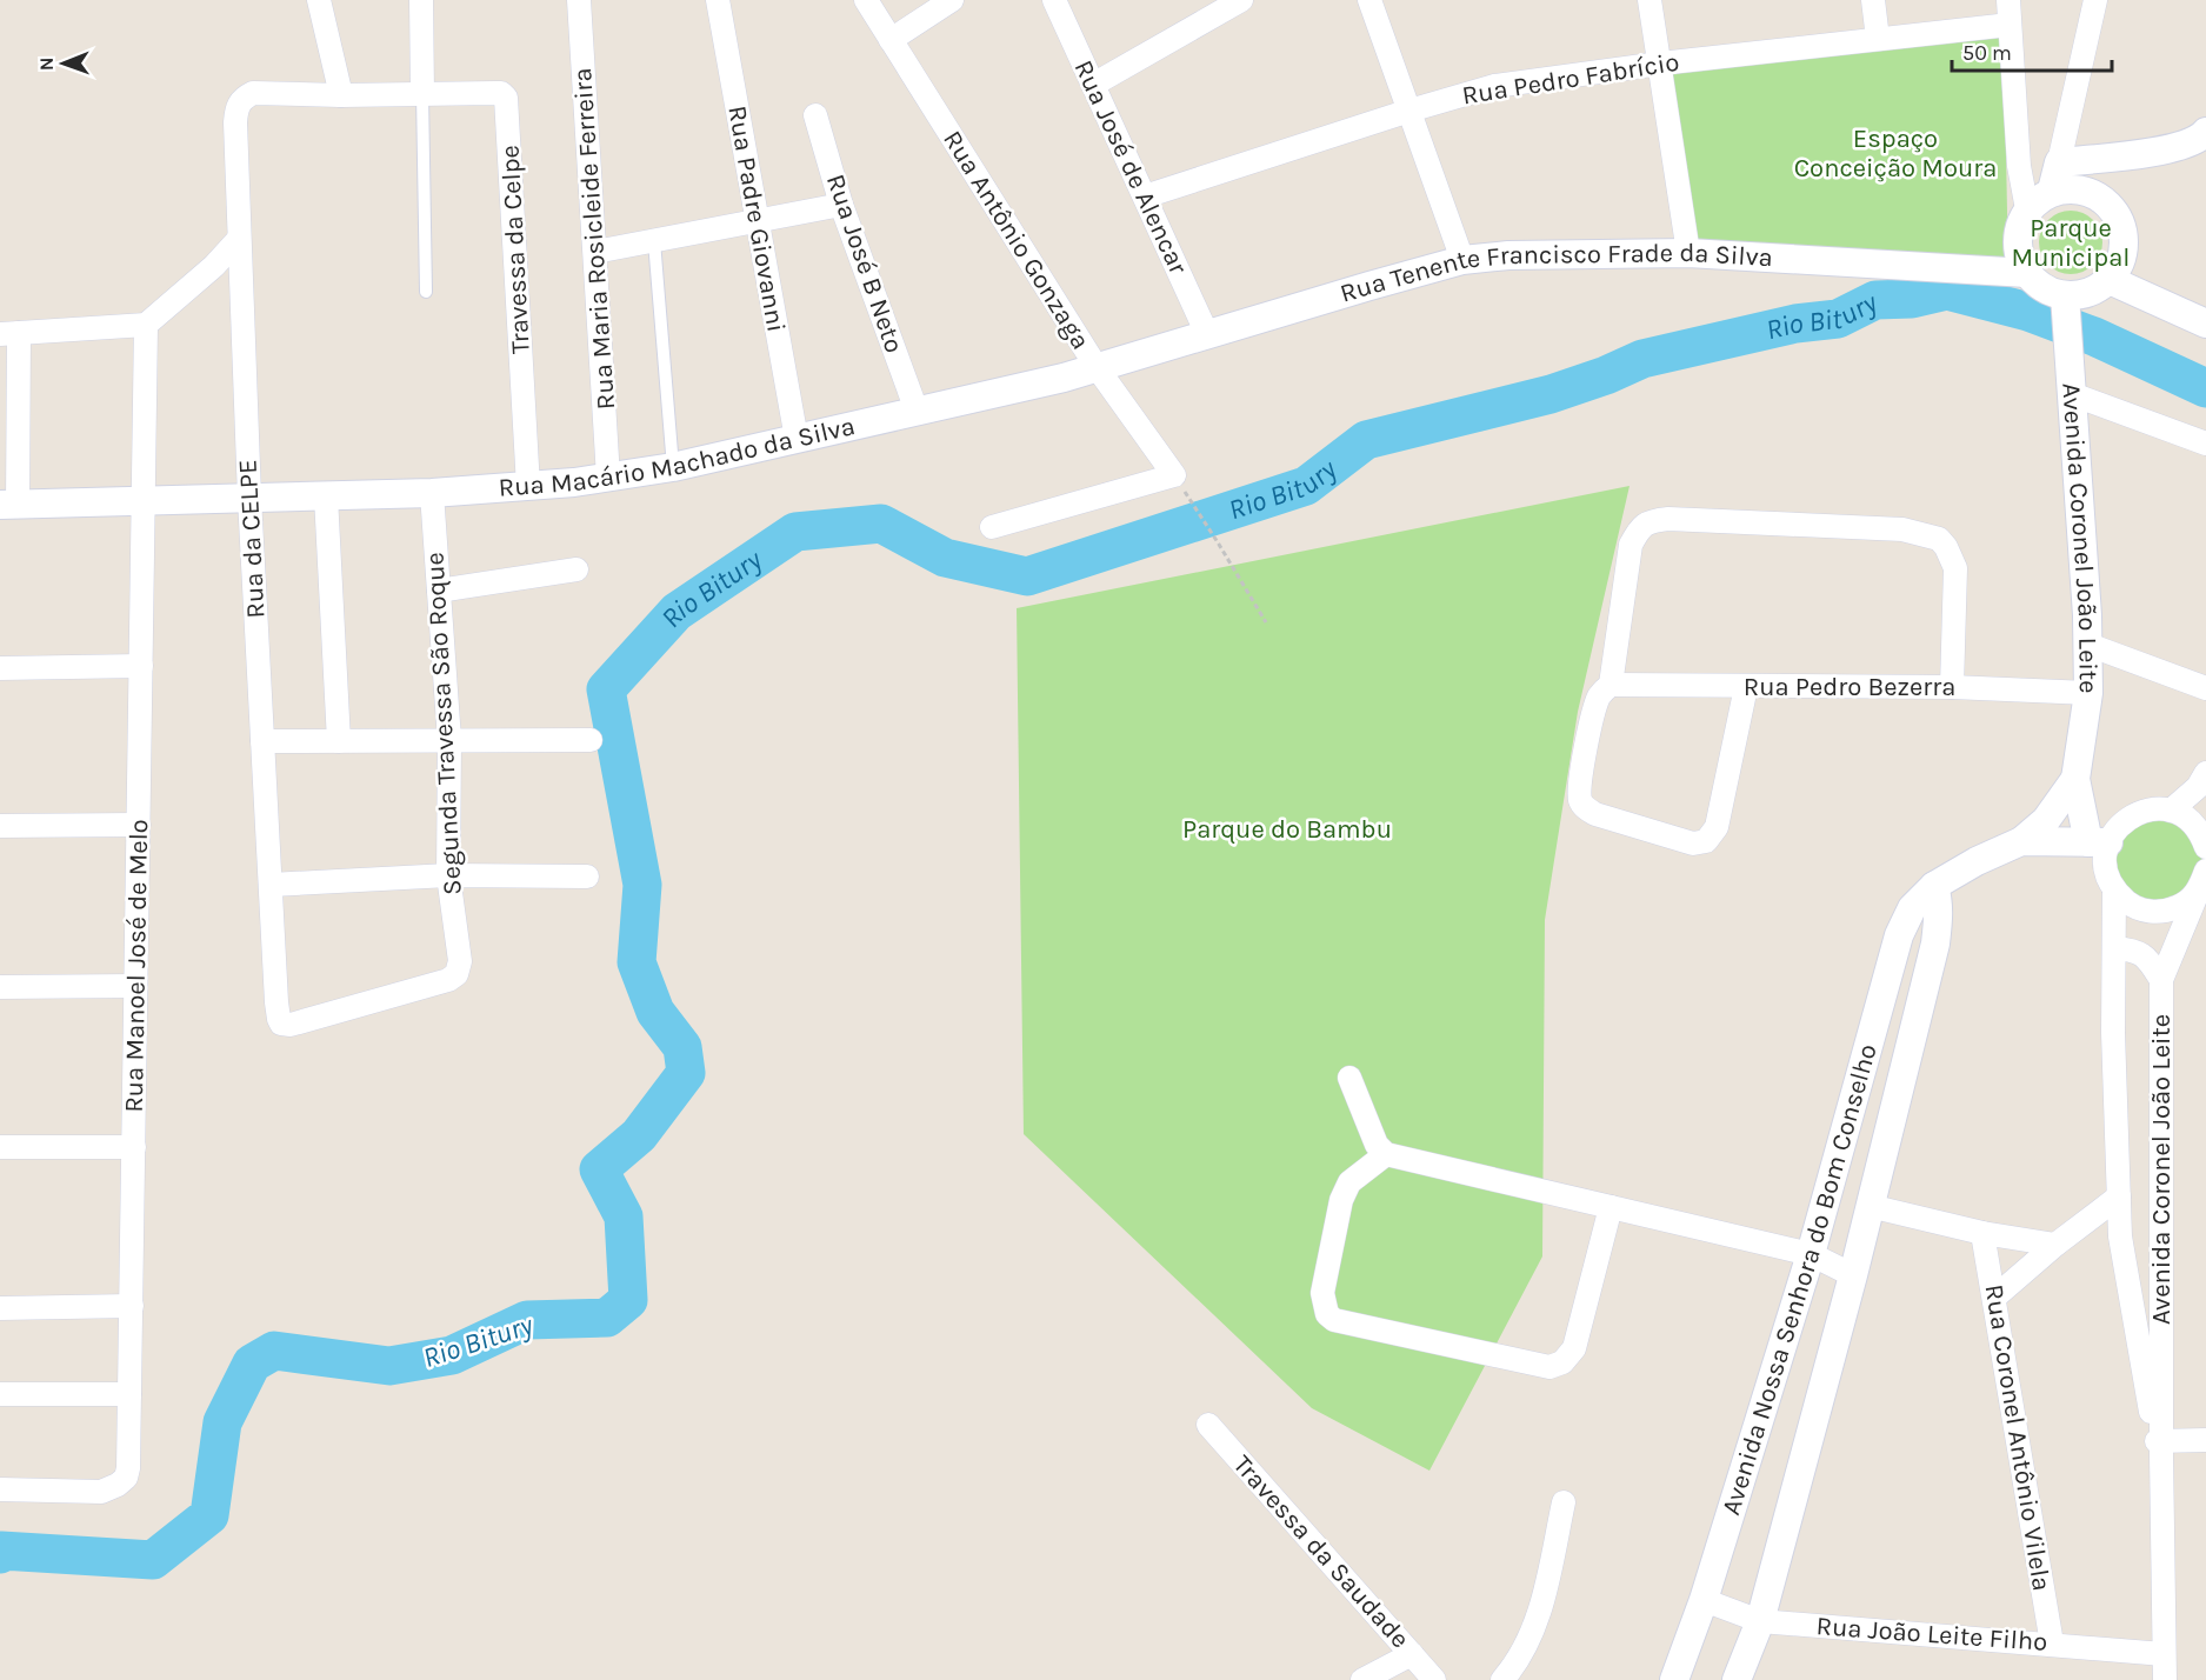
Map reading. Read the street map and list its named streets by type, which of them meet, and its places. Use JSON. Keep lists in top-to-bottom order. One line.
{"streets":{"street":["Rua Pedro Fabrício","Rua José de Alencar","Rua Padre Giovanni","Rua Maria Rosicleide Ferreira","Rua Antônio Gonzaga","Travessa da Celpe","Rua José B Neto","Rua Tenente Francisco Frade da Silva","Rua Macário Machado da Silva","Avenida Coronel João Leite","Rua da CELPE","Rua Pedro Bezerra","Segunda Travessa São Roque","Rua Manoel José de Melo","Avenida Nossa Senhora do Bom Conselho","Rua Coronel Antônio Vilela","Travessa da Saudade","Rua João Leite Filho"]},"crossings":[["Rua Pedro Fabrício","Rua José de Alencar"],["Rua José de Alencar","Rua Tenente Francisco Frade da Silva"],["Rua Padre Giovanni","Rua Macário Machado da Silva"],["Rua Maria Rosicleide Ferreira","Rua Macário Machado da Silva"],["Rua Antônio Gonzaga","Rua Tenente Francisco Frade da Silva"],["Rua Antônio Gonzaga","Rua Macário Machado da Silva"],["Travessa da Celpe","Rua Macário Machado da Silva"],["Rua José B Neto","Rua Macário Machado da Silva"],["Rua Tenente Francisco Frade da Silva","Rua Macário Machado da Silva"],["Rua Tenente Francisco Frade da Silva","Avenida Coronel João Leite"],["Rua Macário Machado da Silva","Rua da CELPE"],["Rua Macário Machado da Silva","Segunda Travessa São Roque"],["Rua Macário Machado da Silva","Rua Manoel José de Melo"],["Avenida Coronel João Leite","Rua Pedro Bezerra"],["Avenida Coronel João Leite","Avenida Nossa Senhora do Bom Conselho"],["Avenida Coronel João Leite","Rua João Leite Filho"],["Rua da CELPE","Segunda Travessa São Roque"],["Avenida Nossa Senhora do Bom Conselho","Rua João Leite Filho"],["Rua Coronel Antônio Vilela","Rua João Leite Filho"]],"water":["Rio Bitury"],"parks":["Espaço Conceição Moura","Parque Municipal","Parque do Bambu"],"scale_bar":"50 m","north":"left"}
